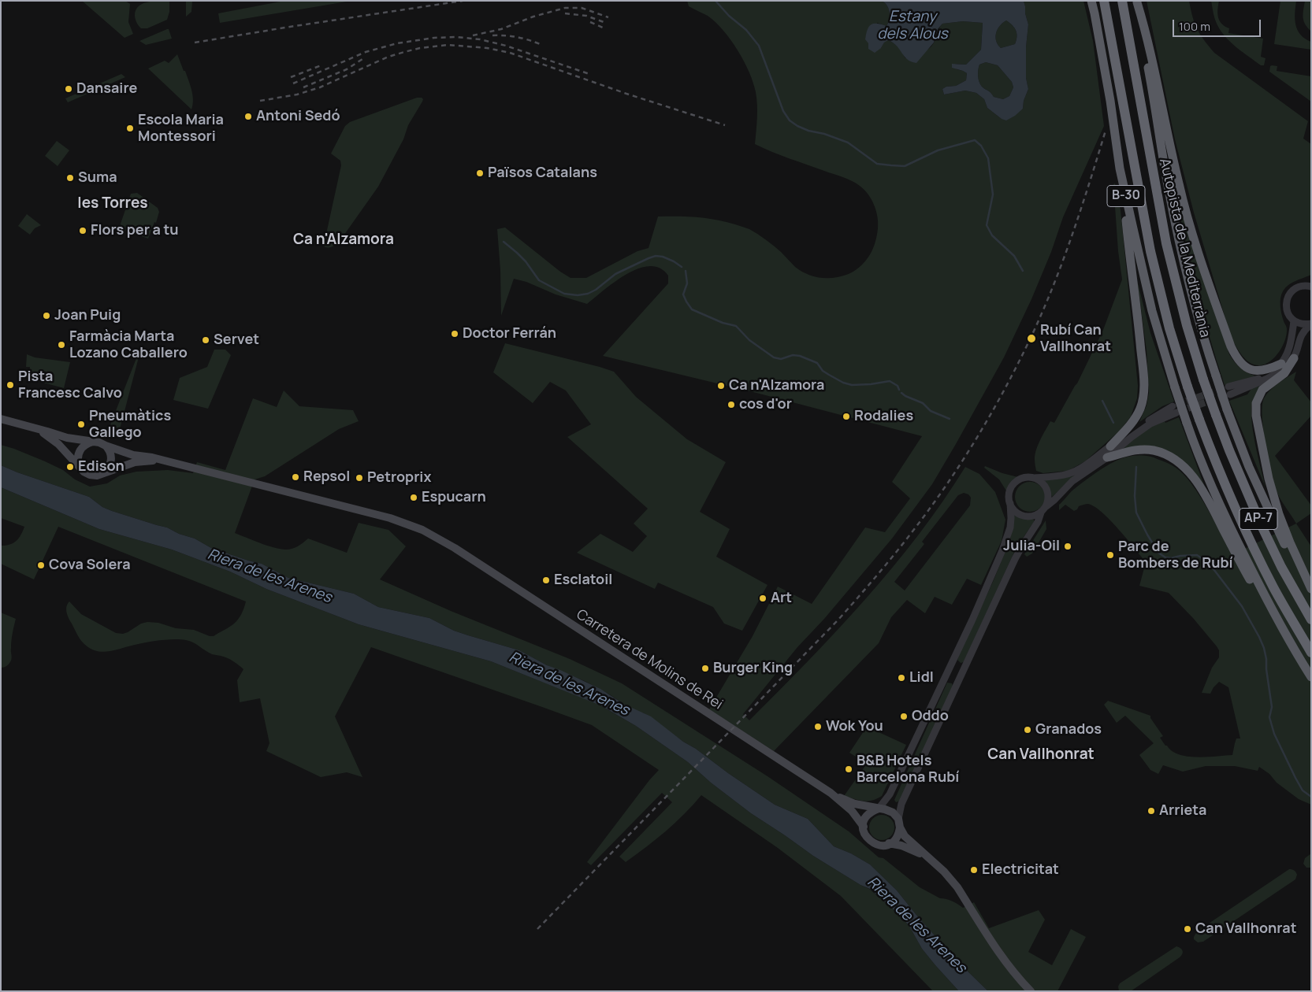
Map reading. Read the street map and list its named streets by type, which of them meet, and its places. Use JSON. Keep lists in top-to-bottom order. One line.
{"streets":{"highway":["B-30","Autopista de la Mediterrània","AP-7"],"main road":["Carretera de Molins de Rei"]},"districts":["les Torres","Ca n'Alzamora","Can Vallhonrat"],"water":["Estany dels Alous","Riera de les Arenes"],"places":["Dansaire","Antoni Sedó","Escola Maria Montessori","Països Catalans","Suma","Flors per a tu","Joan Puig","Doctor Ferrán","Rubí Can Vallhonrat","Servet","Farmàcia Marta Lozano Caballero","Pista Francesc Calvo","Ca n'Alzamora","cos d'or","Rodalies","Pneumàtics Gallego","Edison","Repsol","Petroprix","Espucarn","Julia-Oil","Parc de Bombers de Rubí","Cova Solera","Esclatoil","Art","Burger King","Lidl","Oddo","Wok You","Granados","B&B Hotels Barcelona Rubí","Arrieta","Electricitat","Can Vallhonrat"],"scale_bar":"100 m"}
